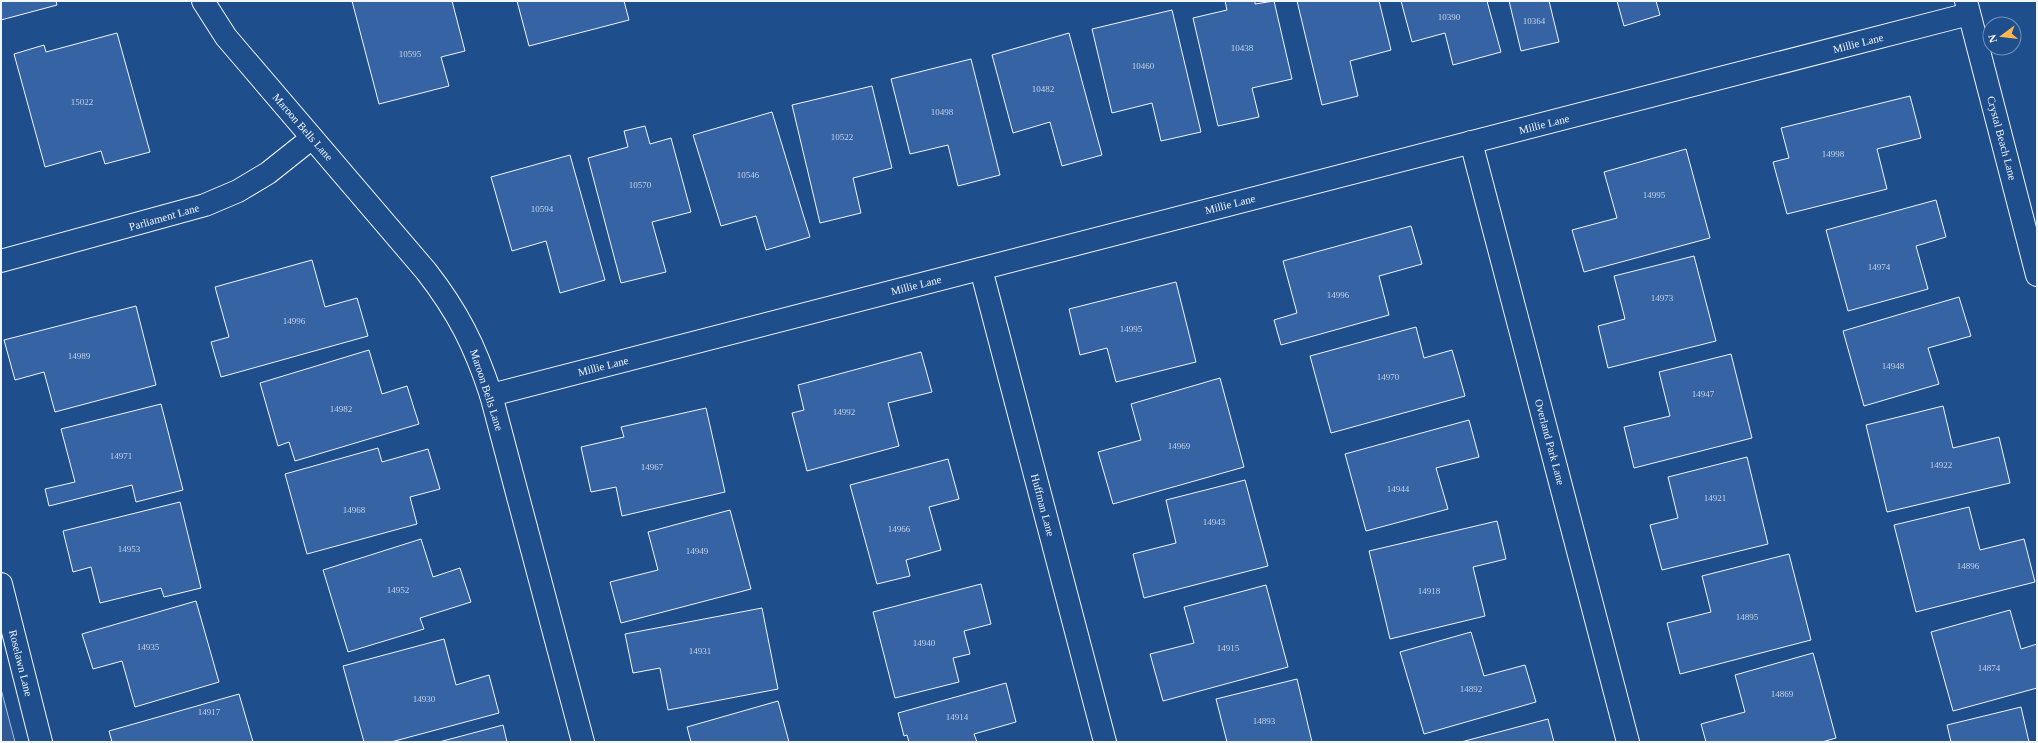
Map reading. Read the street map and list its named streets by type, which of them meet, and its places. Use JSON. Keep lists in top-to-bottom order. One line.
{"streets":{"street":["Millie Lane","Maroon Bells Lane","Crystal Beach Lane","Parliament Lane","Overland Park Lane","Huffman Lane","Roselawn Lane"]},"crossings":[["Millie Lane","Maroon Bells Lane"],["Millie Lane","Crystal Beach Lane"],["Millie Lane","Overland Park Lane"],["Millie Lane","Huffman Lane"],["Maroon Bells Lane","Parliament Lane"]],"house_numbers":["10390","10364","10438","10595","10460","10482","15022","10498","10522","14998","10546","10570","14995","10594","14974","14996","14973","14996","14995","14989","14948","14970","14947","14982","14992","14969","14971","14922","14967","14944","14921","14968","14943","14966","14953","14949","14896","14952","14918","14895","14940","14935","14915","14931","14874","14892","14869","14930","14917","14914","14893"],"north":"left"}
